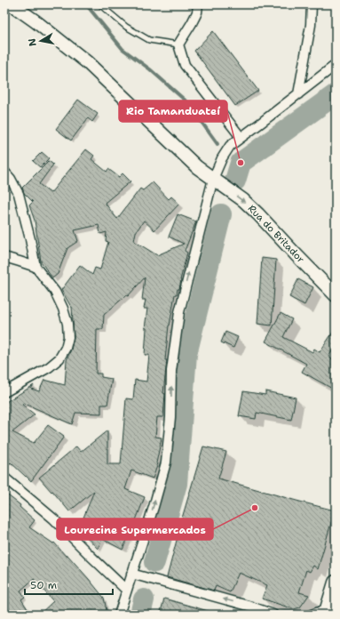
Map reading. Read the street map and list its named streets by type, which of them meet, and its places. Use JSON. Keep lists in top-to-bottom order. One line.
{"streets":{"street":["Rua do Britador"]},"one_way":["Rua do Britador"],"places":["Rio Tamanduateí","Lourecine Supermercados"],"scale_bar":"50 m","north":"left"}
